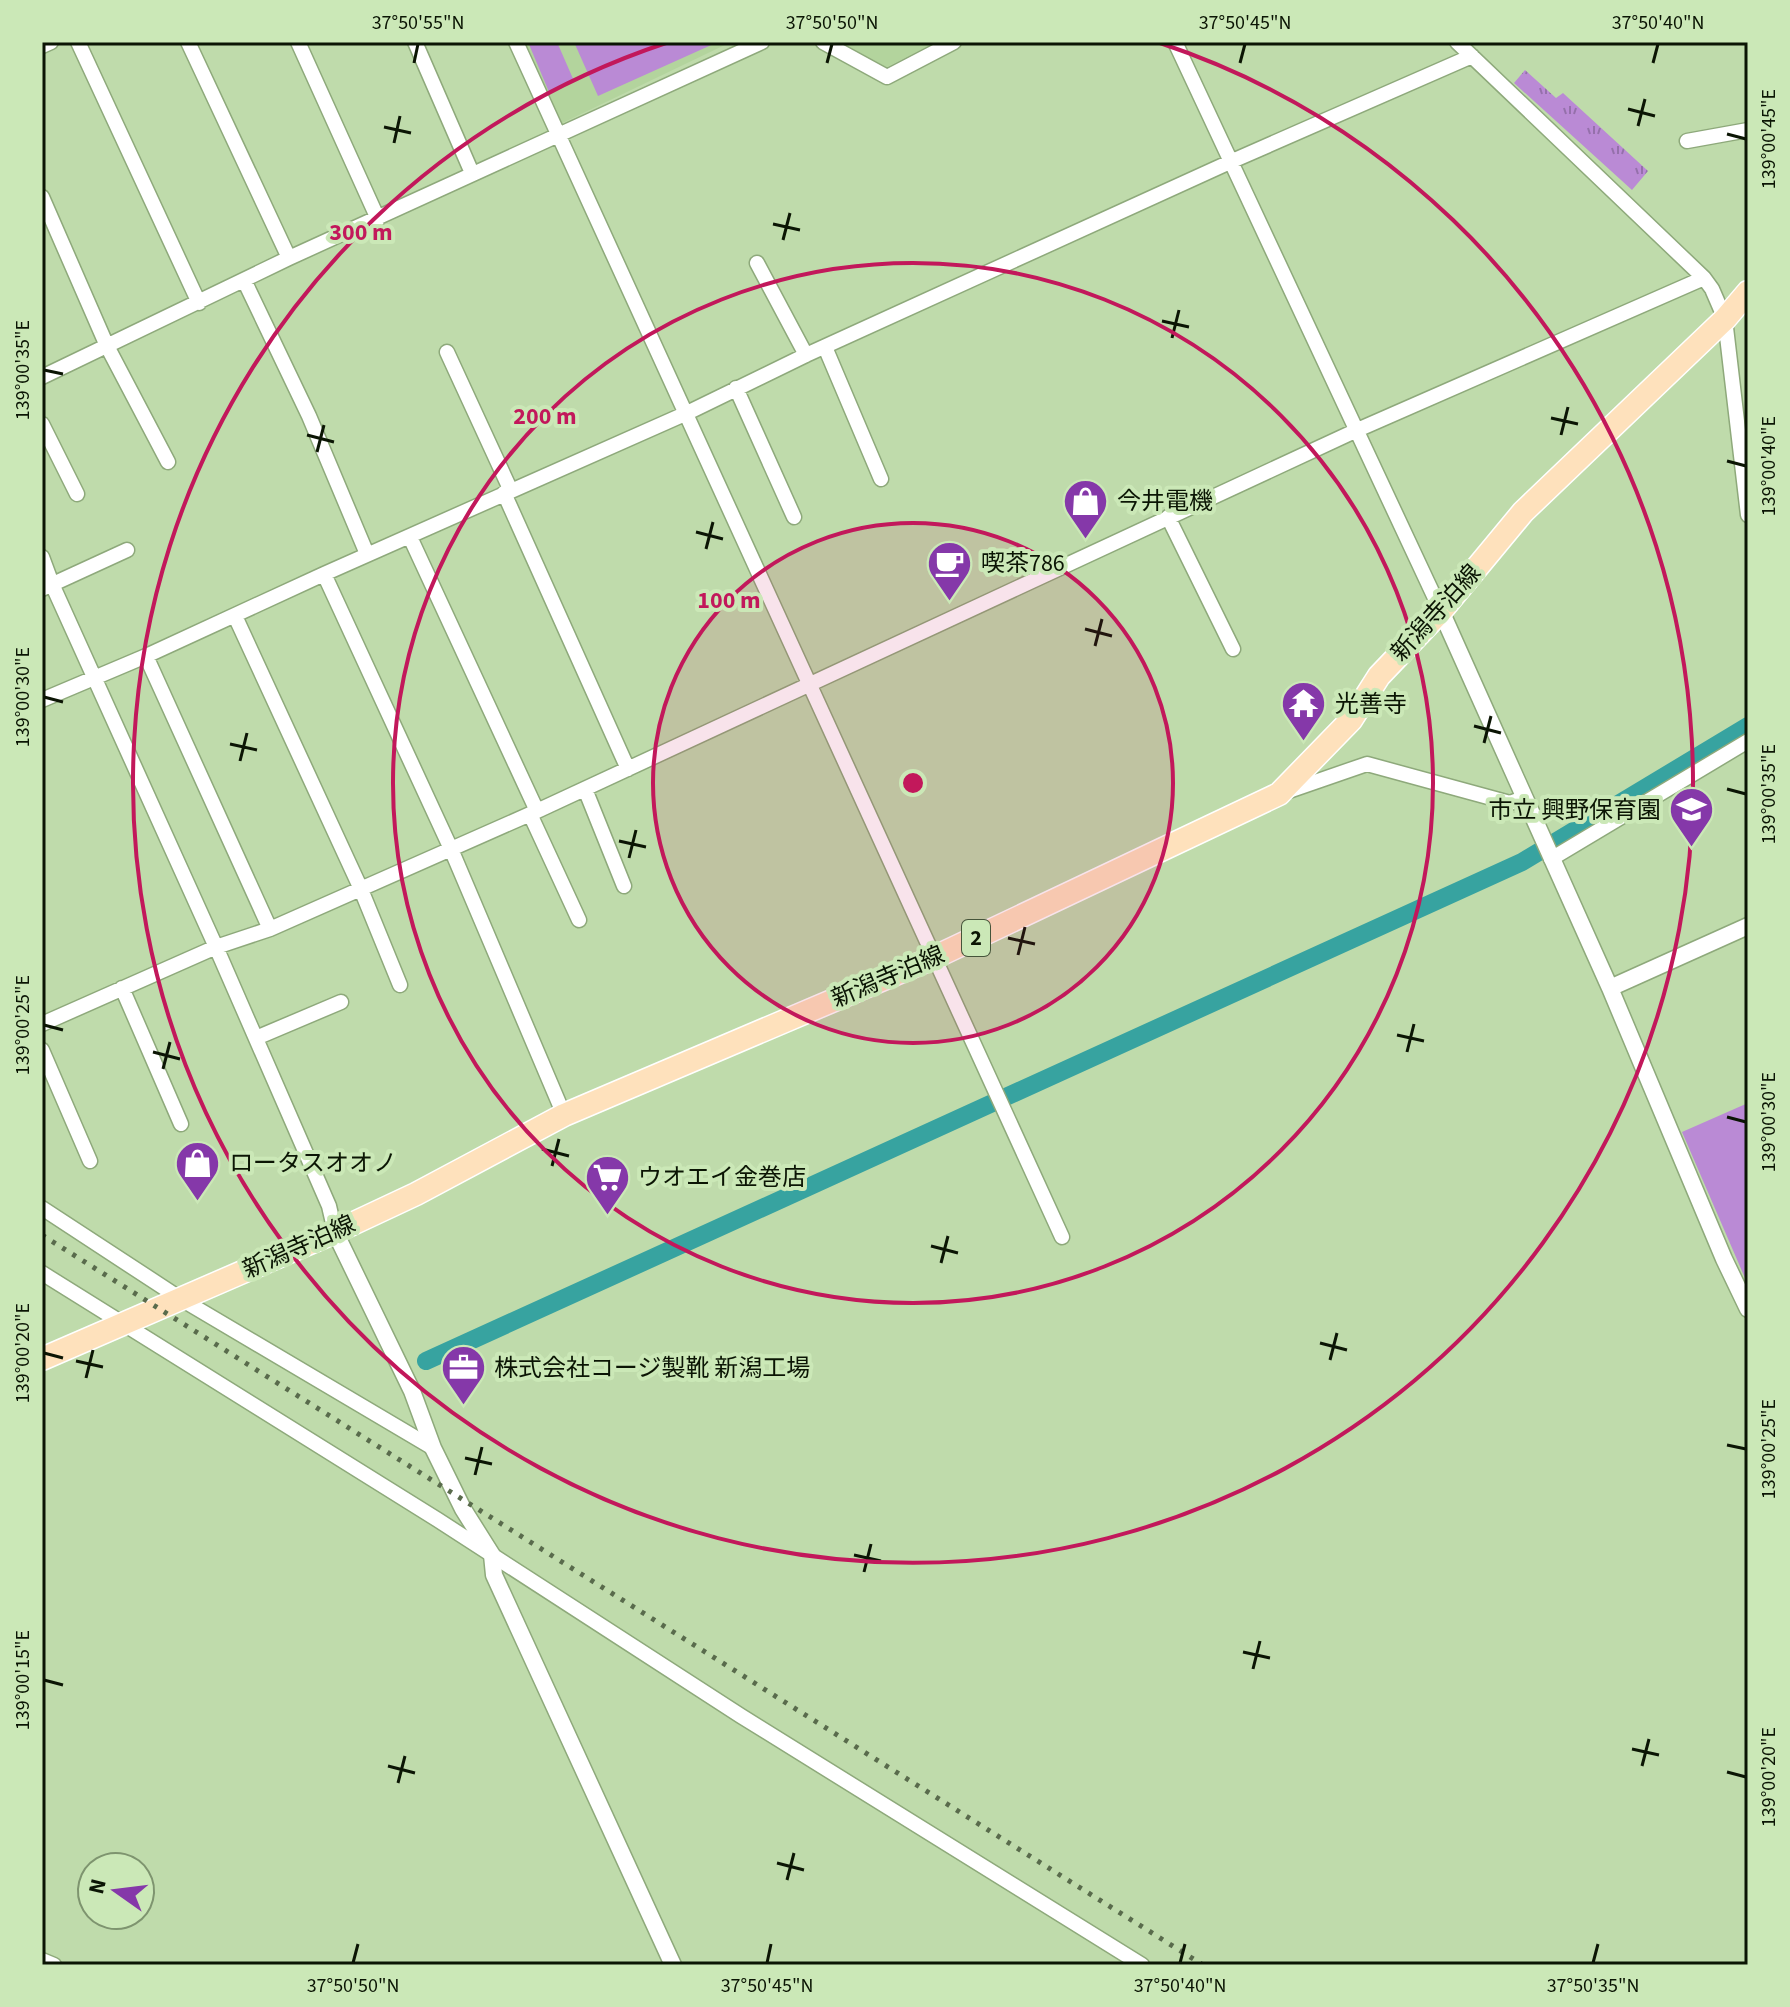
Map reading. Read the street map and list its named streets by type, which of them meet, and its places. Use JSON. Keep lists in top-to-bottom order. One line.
{"streets":{"main road":["新潟寺泊線","2"]},"places":{"shop":["今井電機","ロータスオオノ"],"cafe":["喫茶786"],"temple":["光善寺"],"school or university":["市立 興野保育園"],"supermarket":["ウオエイ金巻店"],"office":["株式会社コージ製靴 新潟工場"]},"north":"left","coordinates":["37°50'55\"N","37°50'50\"N","37°50'45\"N","37°50'40\"N","139°00'45\"E","139°00'35\"E","139°00'40\"E","139°00'30\"E","139°00'25\"E","139°00'20\"E","139°00'15\"E","37°50'35\"N"],"rings":["300 m","200 m","100 m"]}
